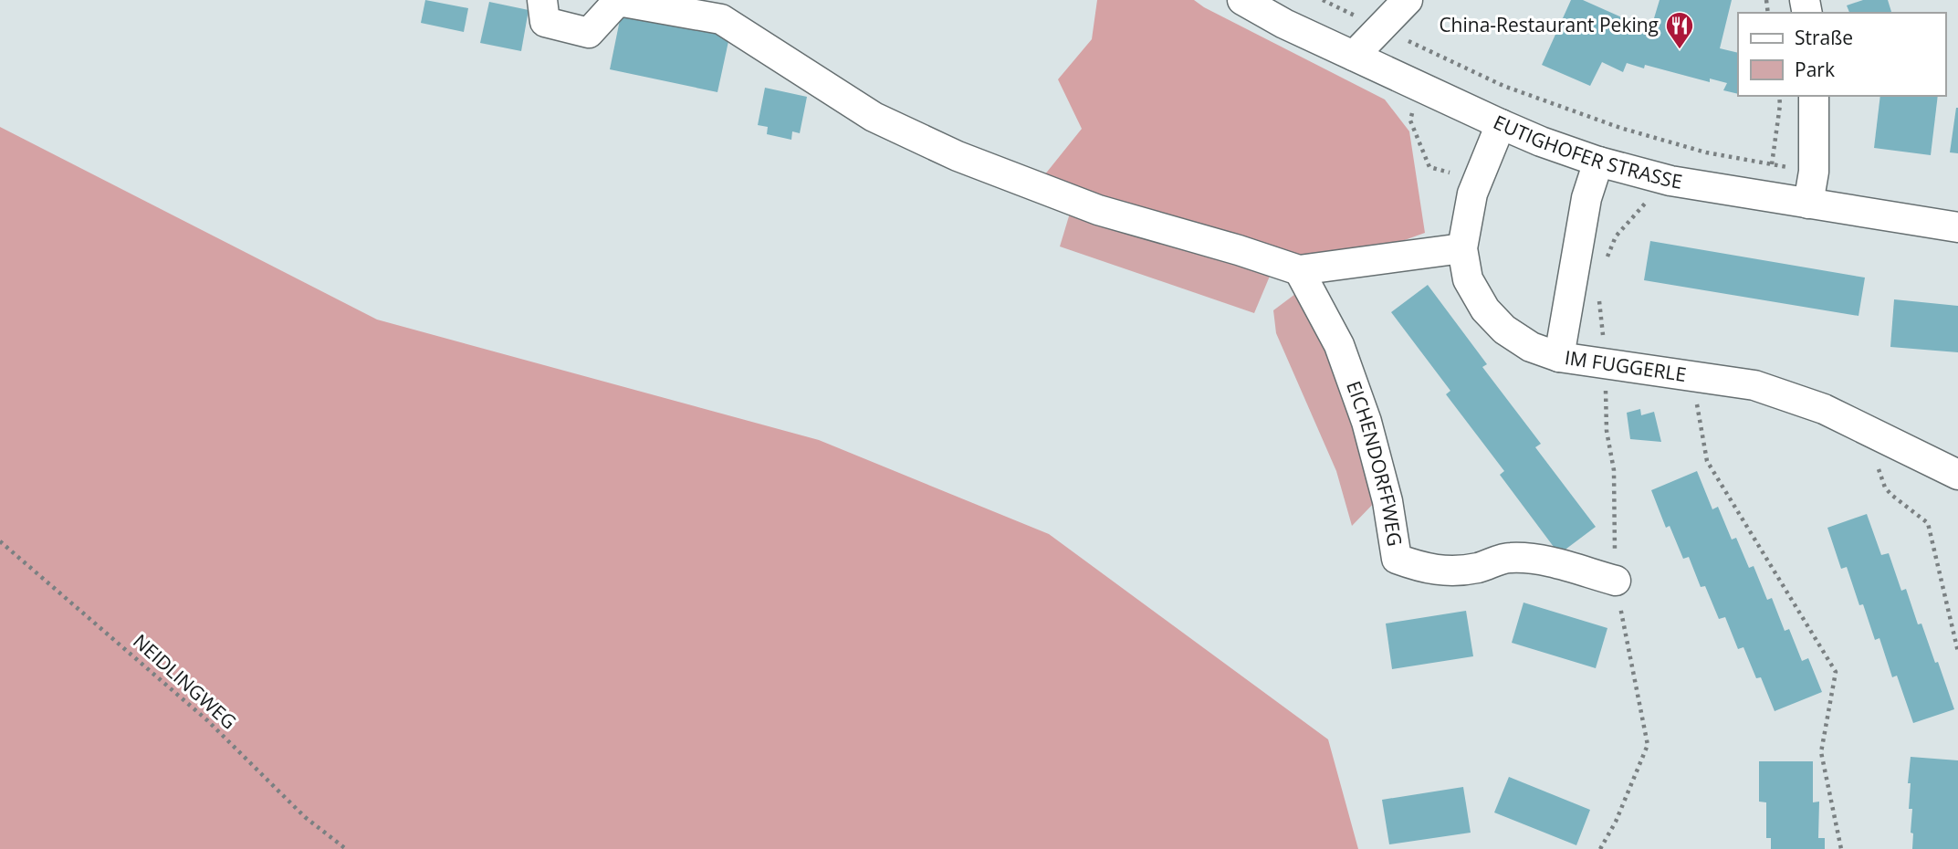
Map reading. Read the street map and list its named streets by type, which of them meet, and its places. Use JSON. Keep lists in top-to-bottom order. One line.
{"streets":{"street":["EUTIGHOFER STRASSE","IM FUGGERLE","EICHENDORFFWEG"],"path":["NEIDLINGWEG"]},"crossings":[["EUTIGHOFER STRASSE","IM FUGGERLE"]],"places":{"restaurant":["China-Restaurant Peking"]},"legend":["Straße","Park"]}
